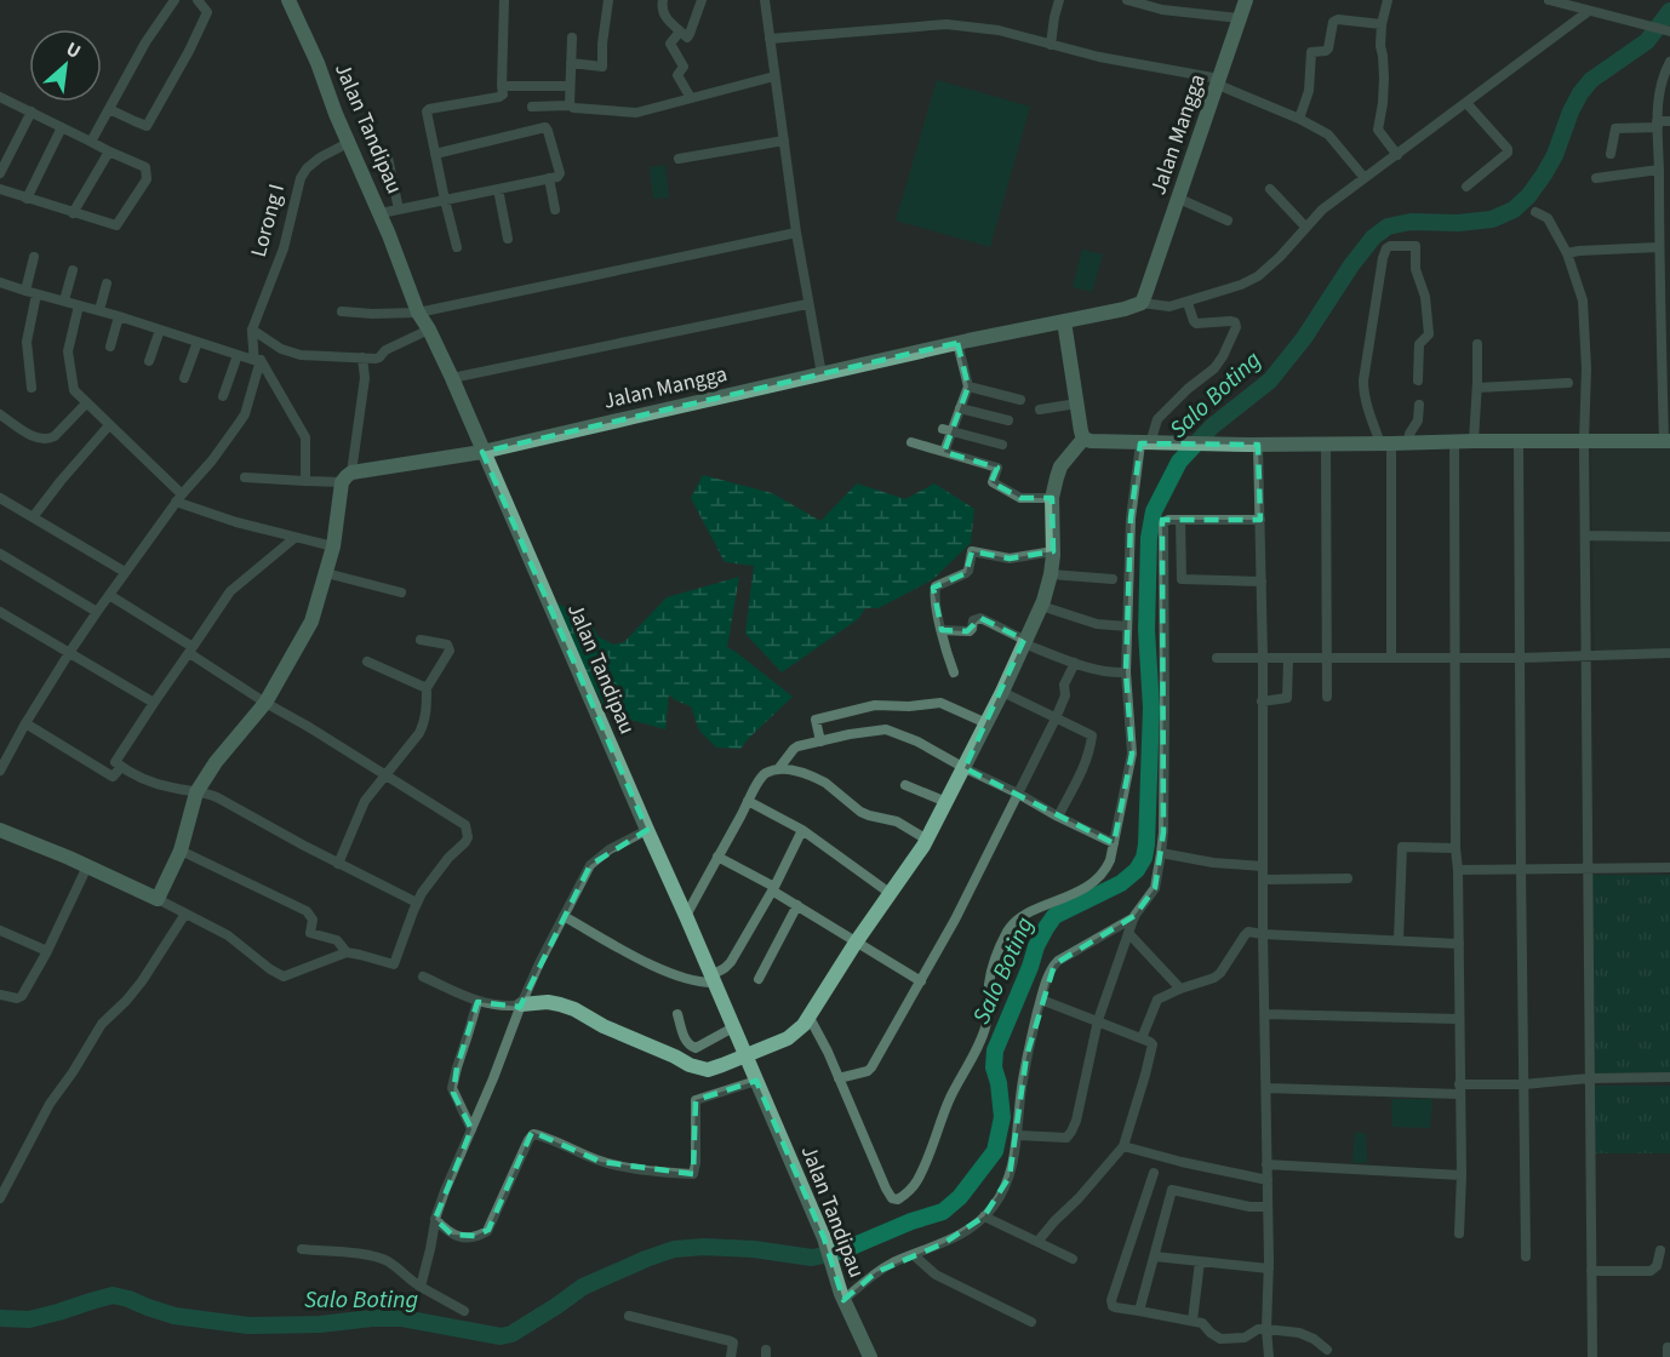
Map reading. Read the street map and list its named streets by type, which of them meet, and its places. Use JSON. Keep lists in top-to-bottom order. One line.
{"streets":{"street":["Jalan Tandipau","Jalan Mangga","Lorong I"]},"crossings":[["Jalan Tandipau","Jalan Mangga"],["Jalan Tandipau","Lorong I"]],"water":["Salo Boting"],"north":"top right"}
